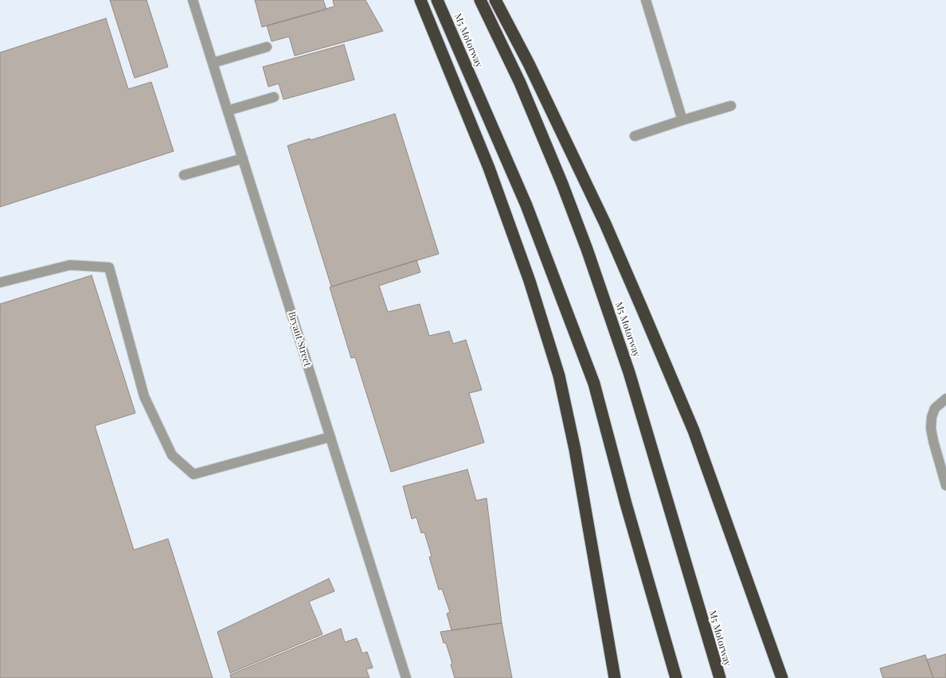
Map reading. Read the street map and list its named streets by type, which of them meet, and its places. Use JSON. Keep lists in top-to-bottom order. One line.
{"streets":{"highway":["M5 Motorway"],"street":["Bryant Street"]}}
